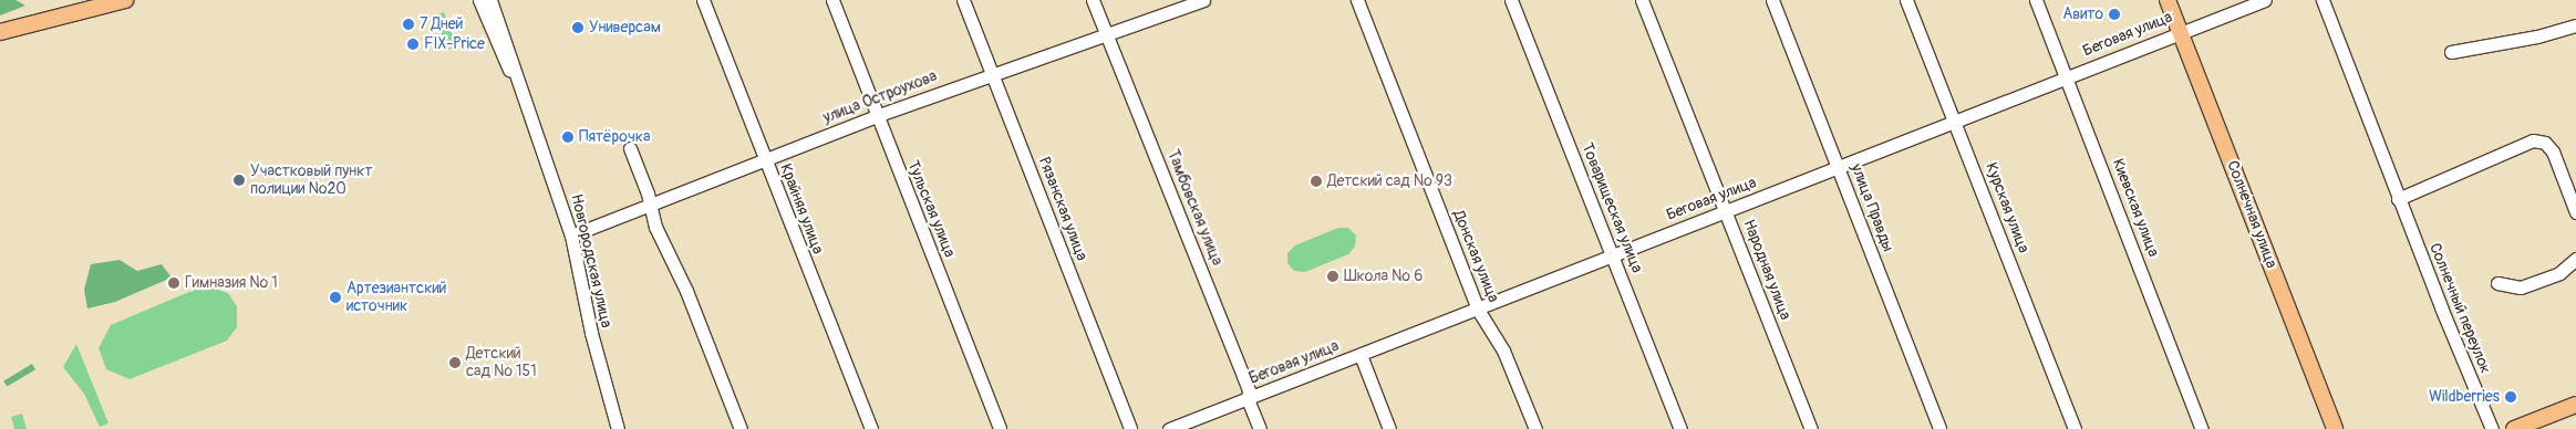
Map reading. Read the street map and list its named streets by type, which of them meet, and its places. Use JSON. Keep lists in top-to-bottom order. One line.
{"streets":{"main road":["Солнечная улица"],"street":["Беговая улица","улица Остроухова","Тамбовская улица","Товарищеская улица","улица Правды","Курская улица","Киевская улица","Крайняя улица","Тульская улица","Рязанская улица","Донская улица","Новгородская улица","Народная улица","Солнечный переулок"]},"crossings":[["Беговая улица","Тамбовская улица"],["Беговая улица","Товарищеская улица"],["Беговая улица","улица Правды"],["Беговая улица","Курская улица"],["Беговая улица","Киевская улица"],["Беговая улица","Солнечная улица"],["Беговая улица","Донская улица"],["Беговая улица","Народная улица"],["улица Остроухова","Тамбовская улица"],["улица Остроухова","Крайняя улица"],["улица Остроухова","Тульская улица"],["улица Остроухова","Рязанская улица"],["улица Остроухова","Новгородская улица"]],"places":["Авито","7 Дней","Универсам","FIX-Price","Пятёрочка","Участковый пункт полиции №20","Детский сад № 93","Школа № 6","Гимназия № 1","Артезиантский источник","Детский сад № 151","Wildberries"]}
